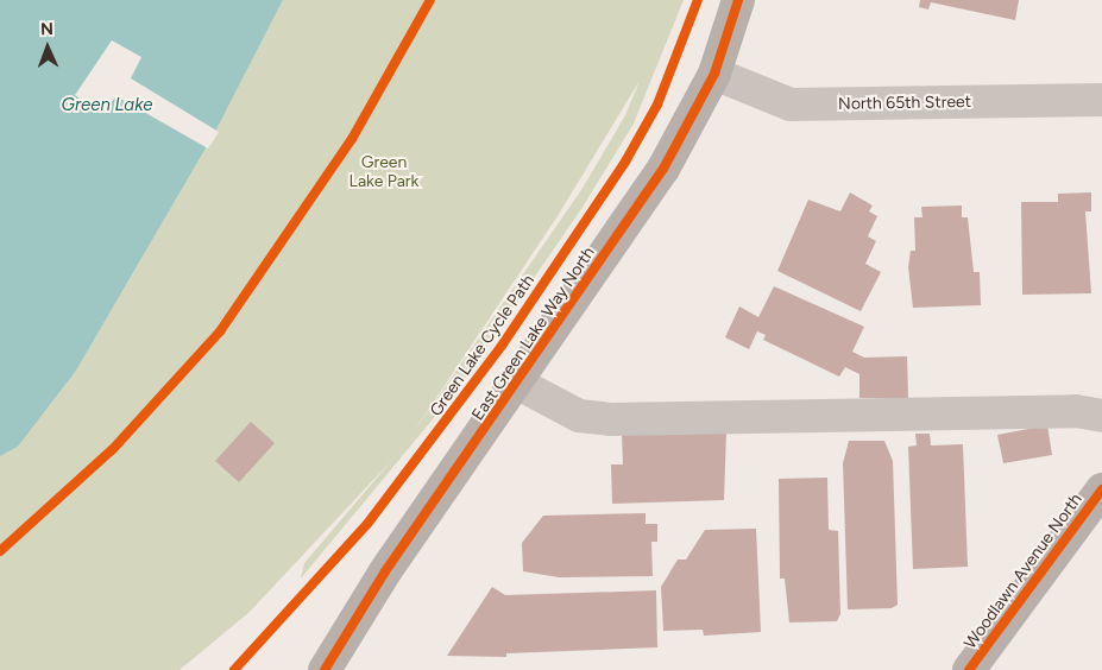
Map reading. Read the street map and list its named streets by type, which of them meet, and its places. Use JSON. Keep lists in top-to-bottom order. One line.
{"streets":{"main road":["East Green Lake Way North","Woodlawn Avenue North"],"street":["North 65th Street"],"cycle path":["Green Lake Cycle Path"]},"crossings":[["North 65th Street","East Green Lake Way North"]],"water":["Green Lake"],"parks":["Green Lake Park"],"north":"top"}
